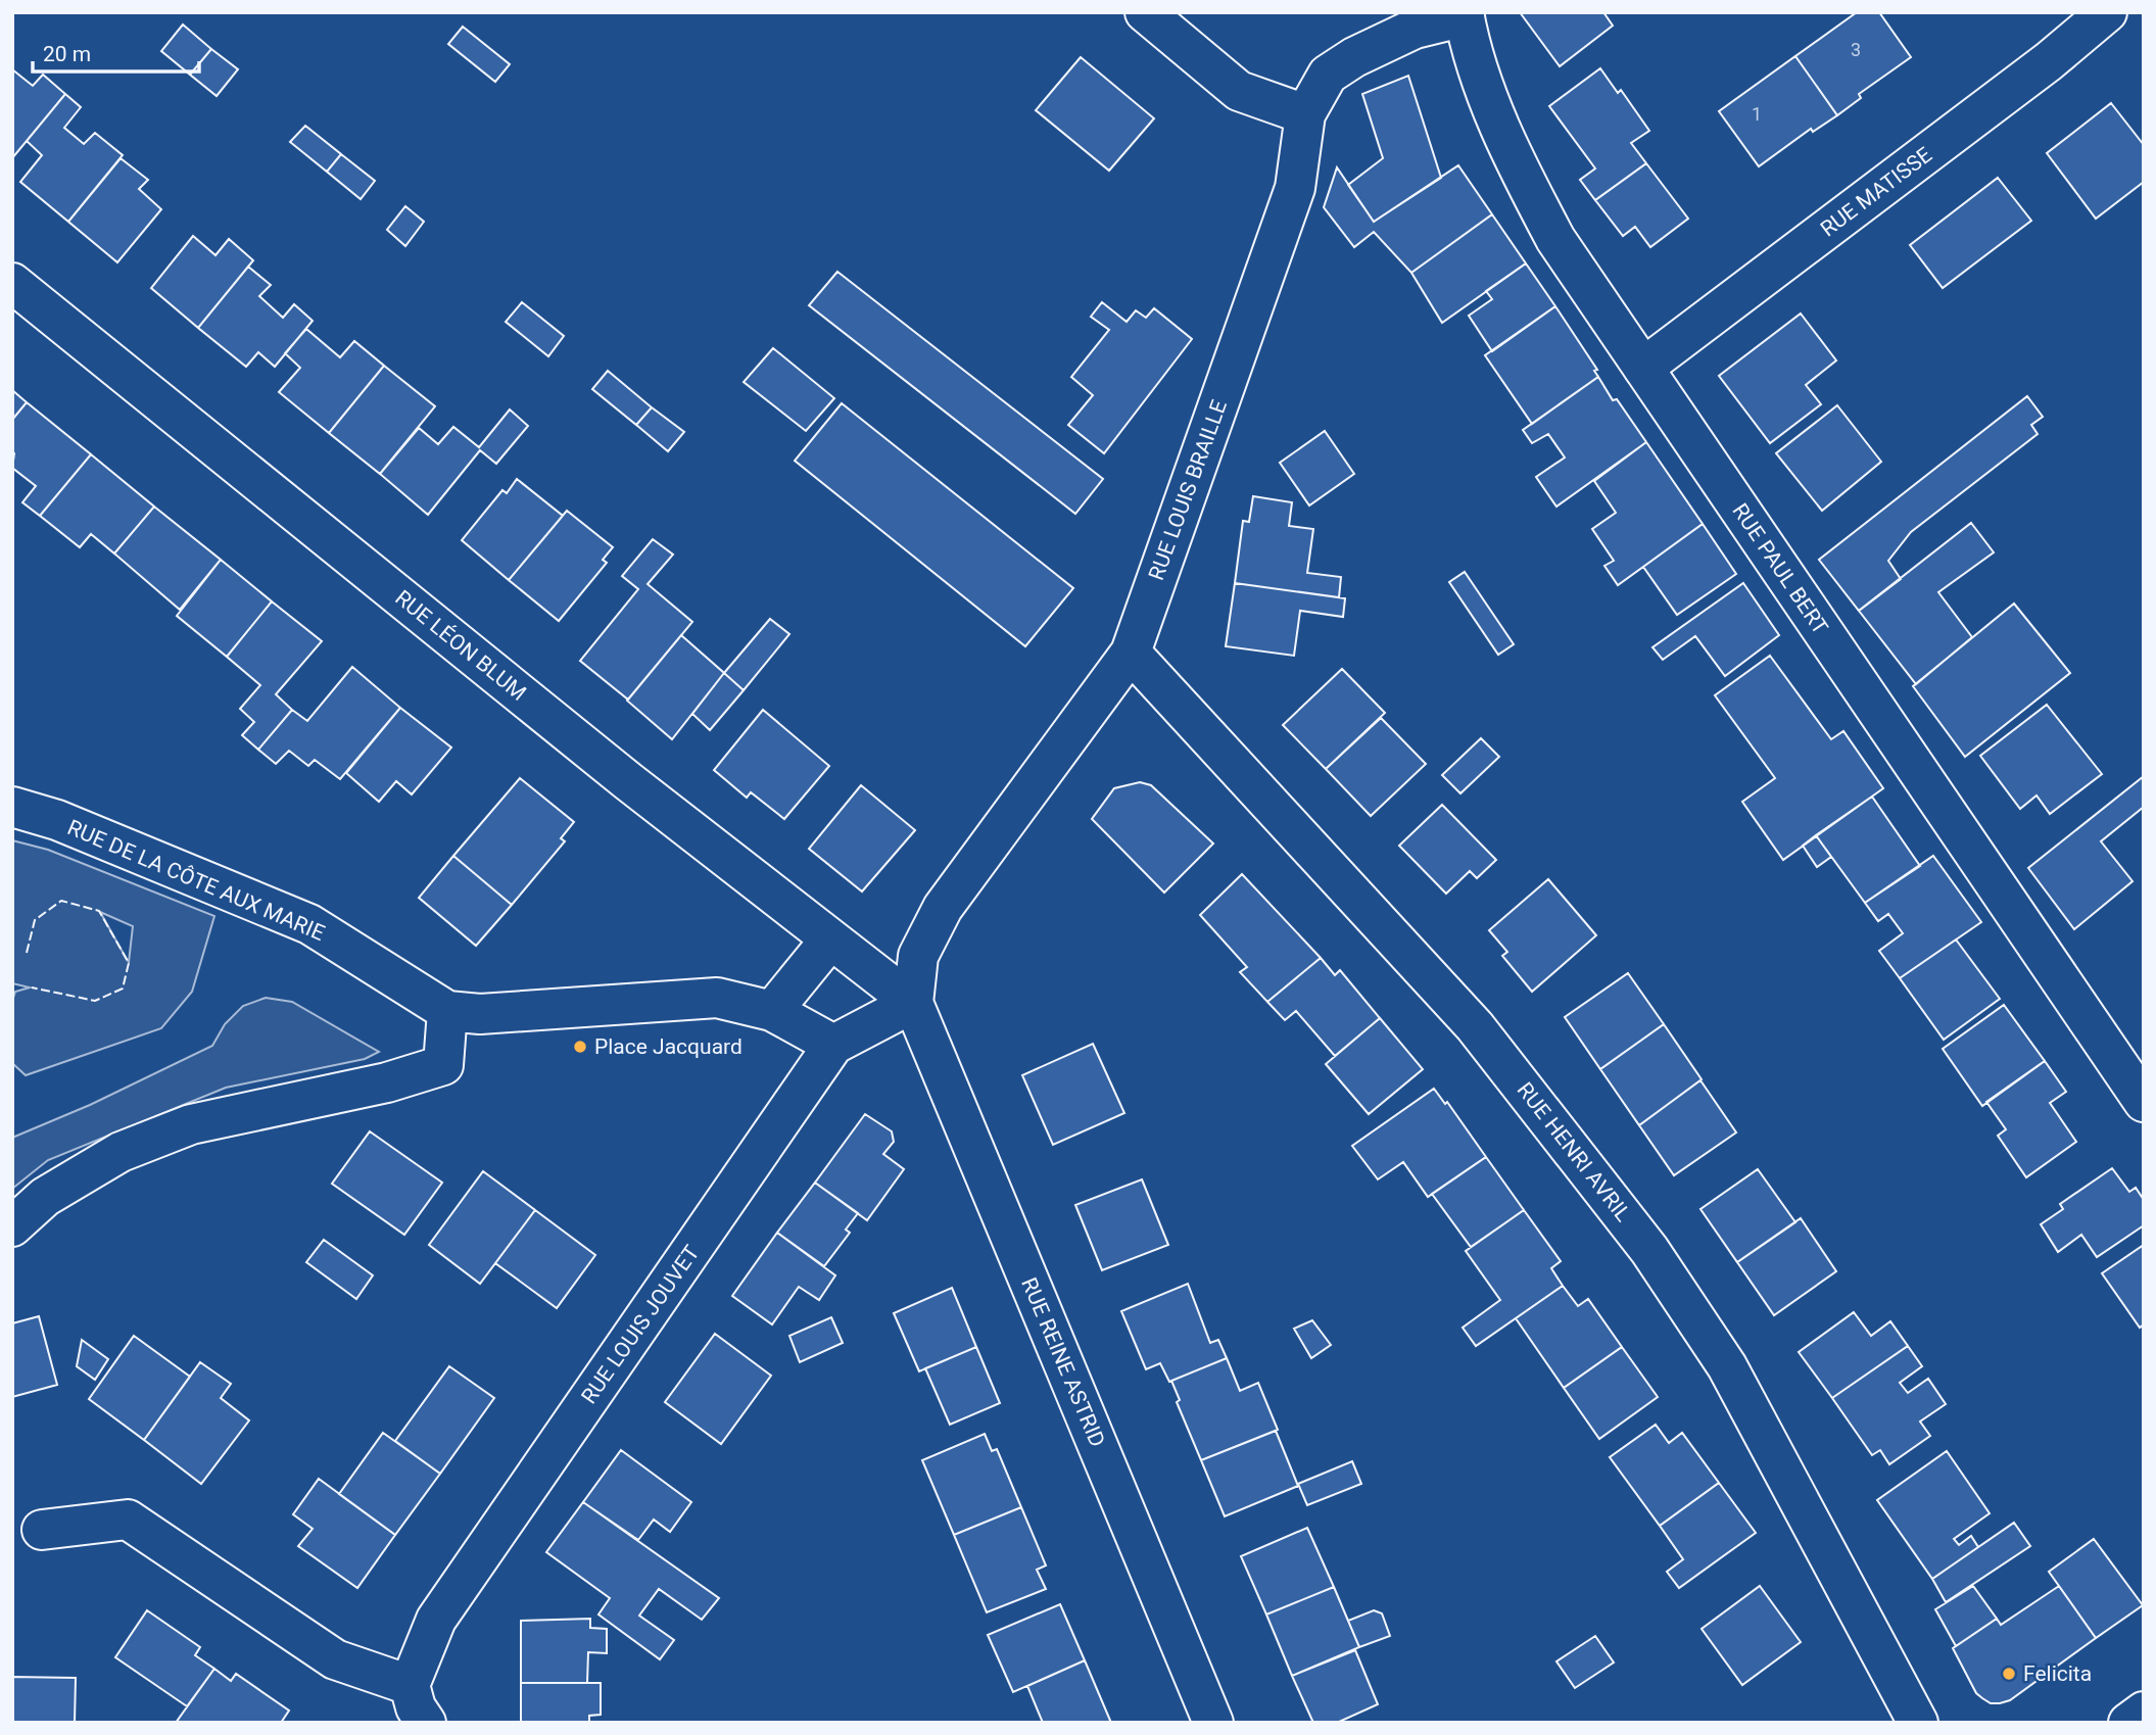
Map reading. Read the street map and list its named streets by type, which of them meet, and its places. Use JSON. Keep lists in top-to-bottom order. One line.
{"streets":{"street":["RUE MATISSE","RUE LOUIS BRAILLE","RUE PAUL BERT","RUE LÉON BLUM","RUE DE LA CÔTE AUX MARIE","RUE HENRI AVRIL","RUE LOUIS JOUVET","RUE REINE ASTRID"]},"crossings":[["RUE MATISSE","RUE PAUL BERT"],["RUE LOUIS BRAILLE","RUE PAUL BERT"],["RUE LOUIS BRAILLE","RUE LÉON BLUM"],["RUE LOUIS BRAILLE","RUE HENRI AVRIL"],["RUE LOUIS BRAILLE","RUE LOUIS JOUVET"],["RUE LOUIS BRAILLE","RUE REINE ASTRID"],["RUE LÉON BLUM","RUE LOUIS JOUVET"],["RUE LÉON BLUM","RUE REINE ASTRID"],["RUE LOUIS JOUVET","RUE REINE ASTRID"]],"places":["Place Jacquard","Felicita"],"house_numbers":["3","1"],"scale_bar":"20 m"}
